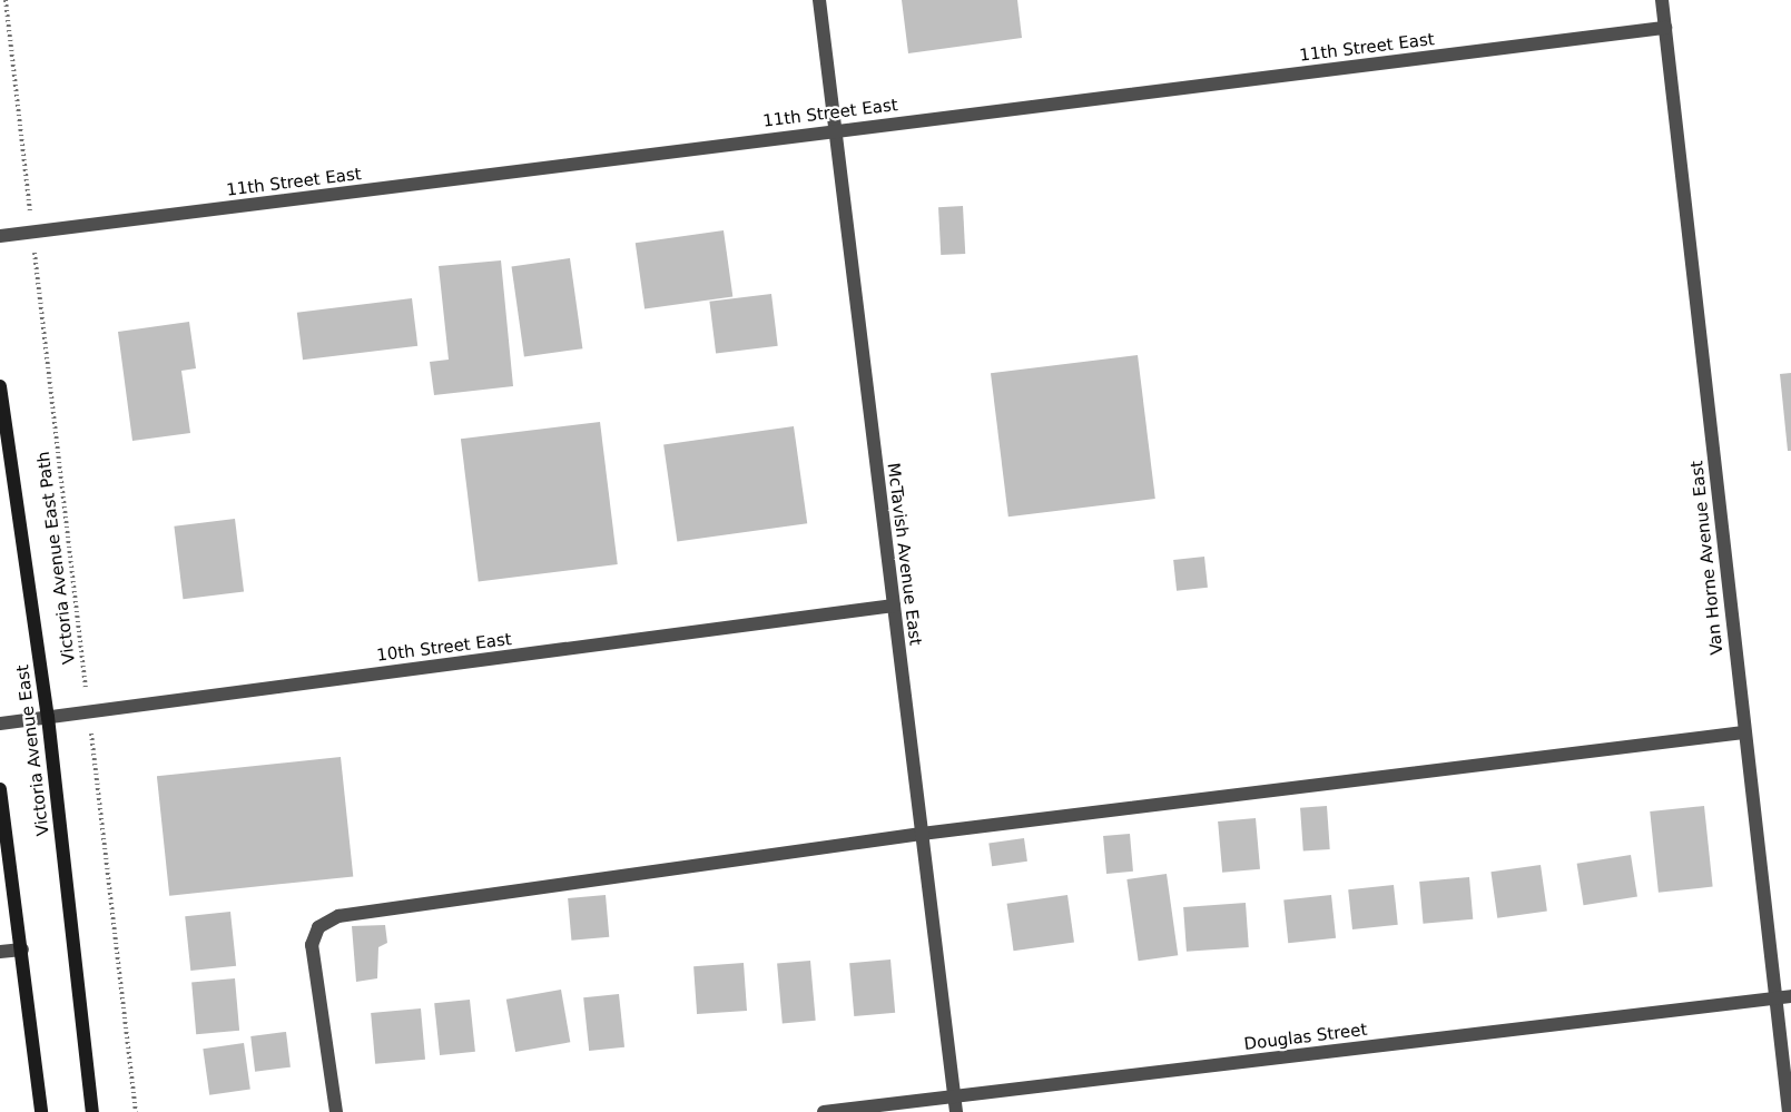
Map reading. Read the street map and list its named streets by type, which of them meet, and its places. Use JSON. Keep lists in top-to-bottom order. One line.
{"streets":{"main road":["Victoria Avenue East"],"street":["11th Street East","McTavish Avenue East","Van Horne Avenue East","10th Street East","Douglas Street"],"path":["Victoria Avenue East Path"]},"crossings":[["11th Street East","McTavish Avenue East"],["11th Street East","Victoria Avenue East Path"],["11th Street East","Van Horne Avenue East"],["McTavish Avenue East","10th Street East"],["McTavish Avenue East","Douglas Street"],["Victoria Avenue East Path","10th Street East"],["Van Horne Avenue East","Douglas Street"],["10th Street East","Victoria Avenue East"]]}
